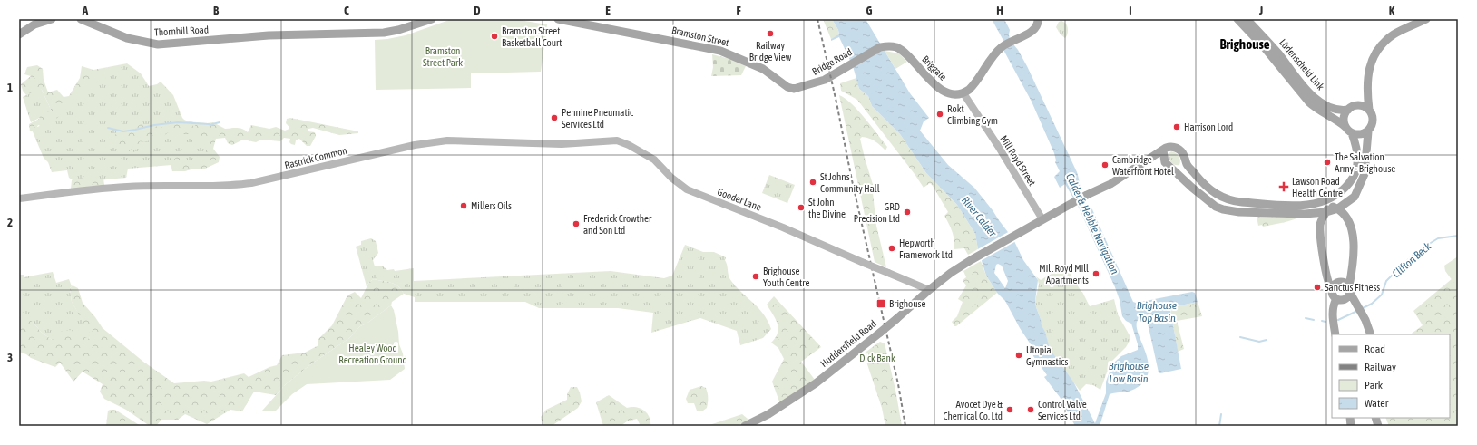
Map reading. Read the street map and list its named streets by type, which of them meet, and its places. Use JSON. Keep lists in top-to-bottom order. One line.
{"streets":{"main road":["Thornhill Road","Bramston Street","Bridge Road","Lüdenscheid Link","Briggate","Huddersfield Road"],"street":["Rastrick Common","Mill Royd Street","Gooder Lane"]},"crossings":[["Bramston Street","Bridge Road"],["Bridge Road","Briggate"],["Briggate","Mill Royd Street"],["Rastrick Common","Gooder Lane"],["Mill Royd Street","Huddersfield Road"],["Gooder Lane","Huddersfield Road"]],"districts":["Brighouse"],"water":["River Calder","Calder & Hebble Navigation","Clifton Beck","Brighouse Top Basin","Brighouse Low Basin"],"parks":["Bramston Street Park","Healey Wood Recreation Ground","Dick Bank"],"places":{"other":["Railway Bridge View","Bramston Street Basketball Court","Rokt Climbing Gym","Pennine Pneumatic Services Ltd","Harrison Lord","The Salvation Army - Brighouse","Cambridge Waterfront Hotel","St Johns Community Hall","Millers Oils","St John the Divine","GRD Precision Ltd","Frederick Crowther and Son Ltd","Hepworth Framework Ltd","Mill Royd Mill Apartments","Brighouse Youth Centre","Sanctus Fitness","Utopia Gymnastics","Avocet Dye & Chemical Co. Ltd","Control Valve Services Ltd"],"health":["Lawson Road Health Centre"],"transit":["Brighouse"]},"legend":["Road","Railway","Park","Water"],"grid":{"columns":["A","B","C","D","E","F","G","H","I","J","K"],"rows":["1","2","3"]}}
